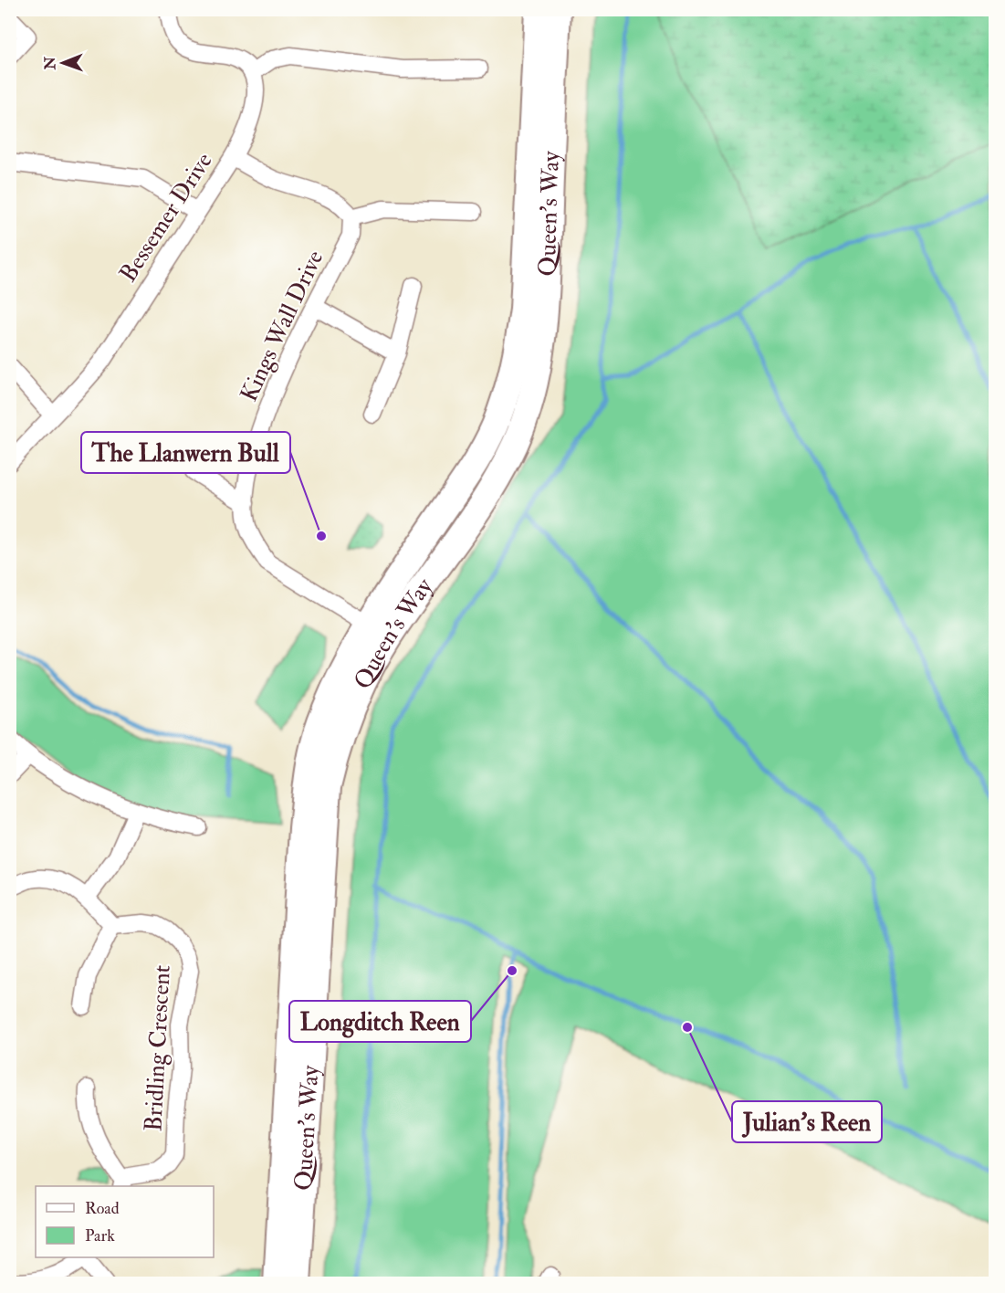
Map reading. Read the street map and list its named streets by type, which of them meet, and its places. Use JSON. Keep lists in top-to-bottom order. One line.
{"streets":{"main road":["Queen's Way"],"street":["Bessemer Drive","Kings Wall Drive","Bridling Crescent"]},"crossings":[["Queen's Way","Kings Wall Drive"]],"places":["The Llanwern Bull","Longditch Reen","Julian's Reen"],"legend":["Road","Park"],"north":"left"}
